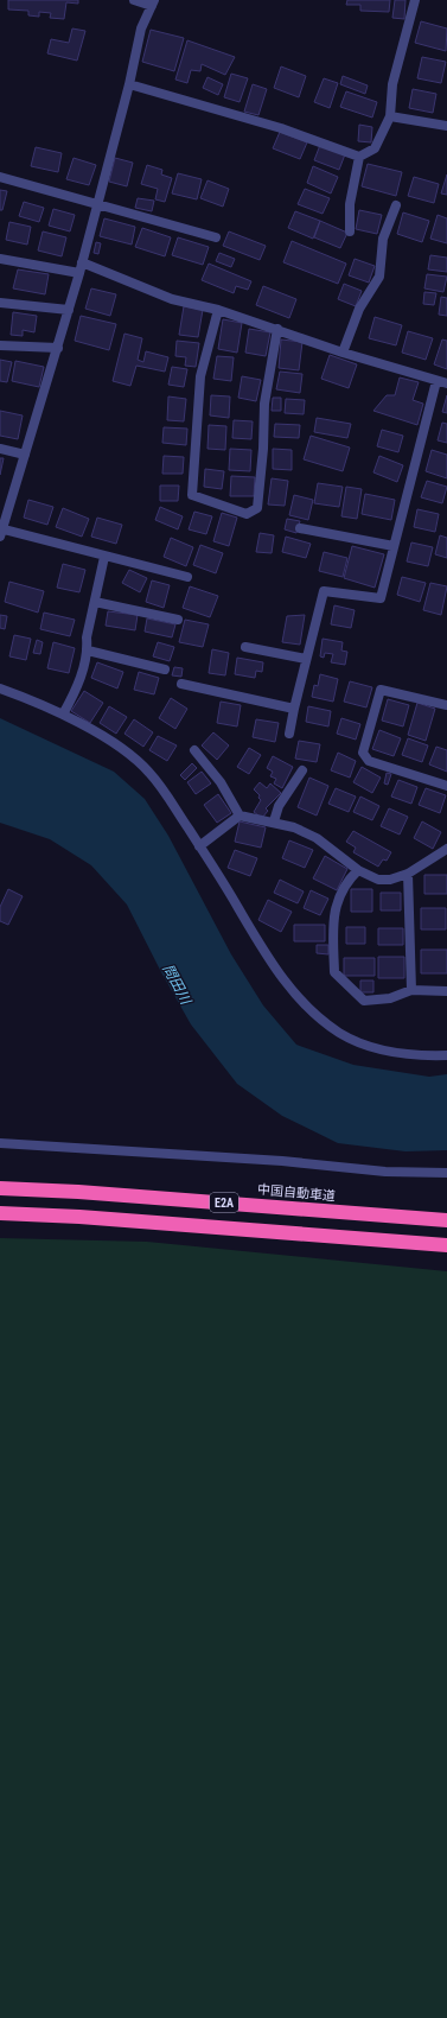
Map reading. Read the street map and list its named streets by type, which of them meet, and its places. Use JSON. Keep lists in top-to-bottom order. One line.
{"streets":{"highway":["中国自動車道","E2A"]},"water":["問田川"]}
